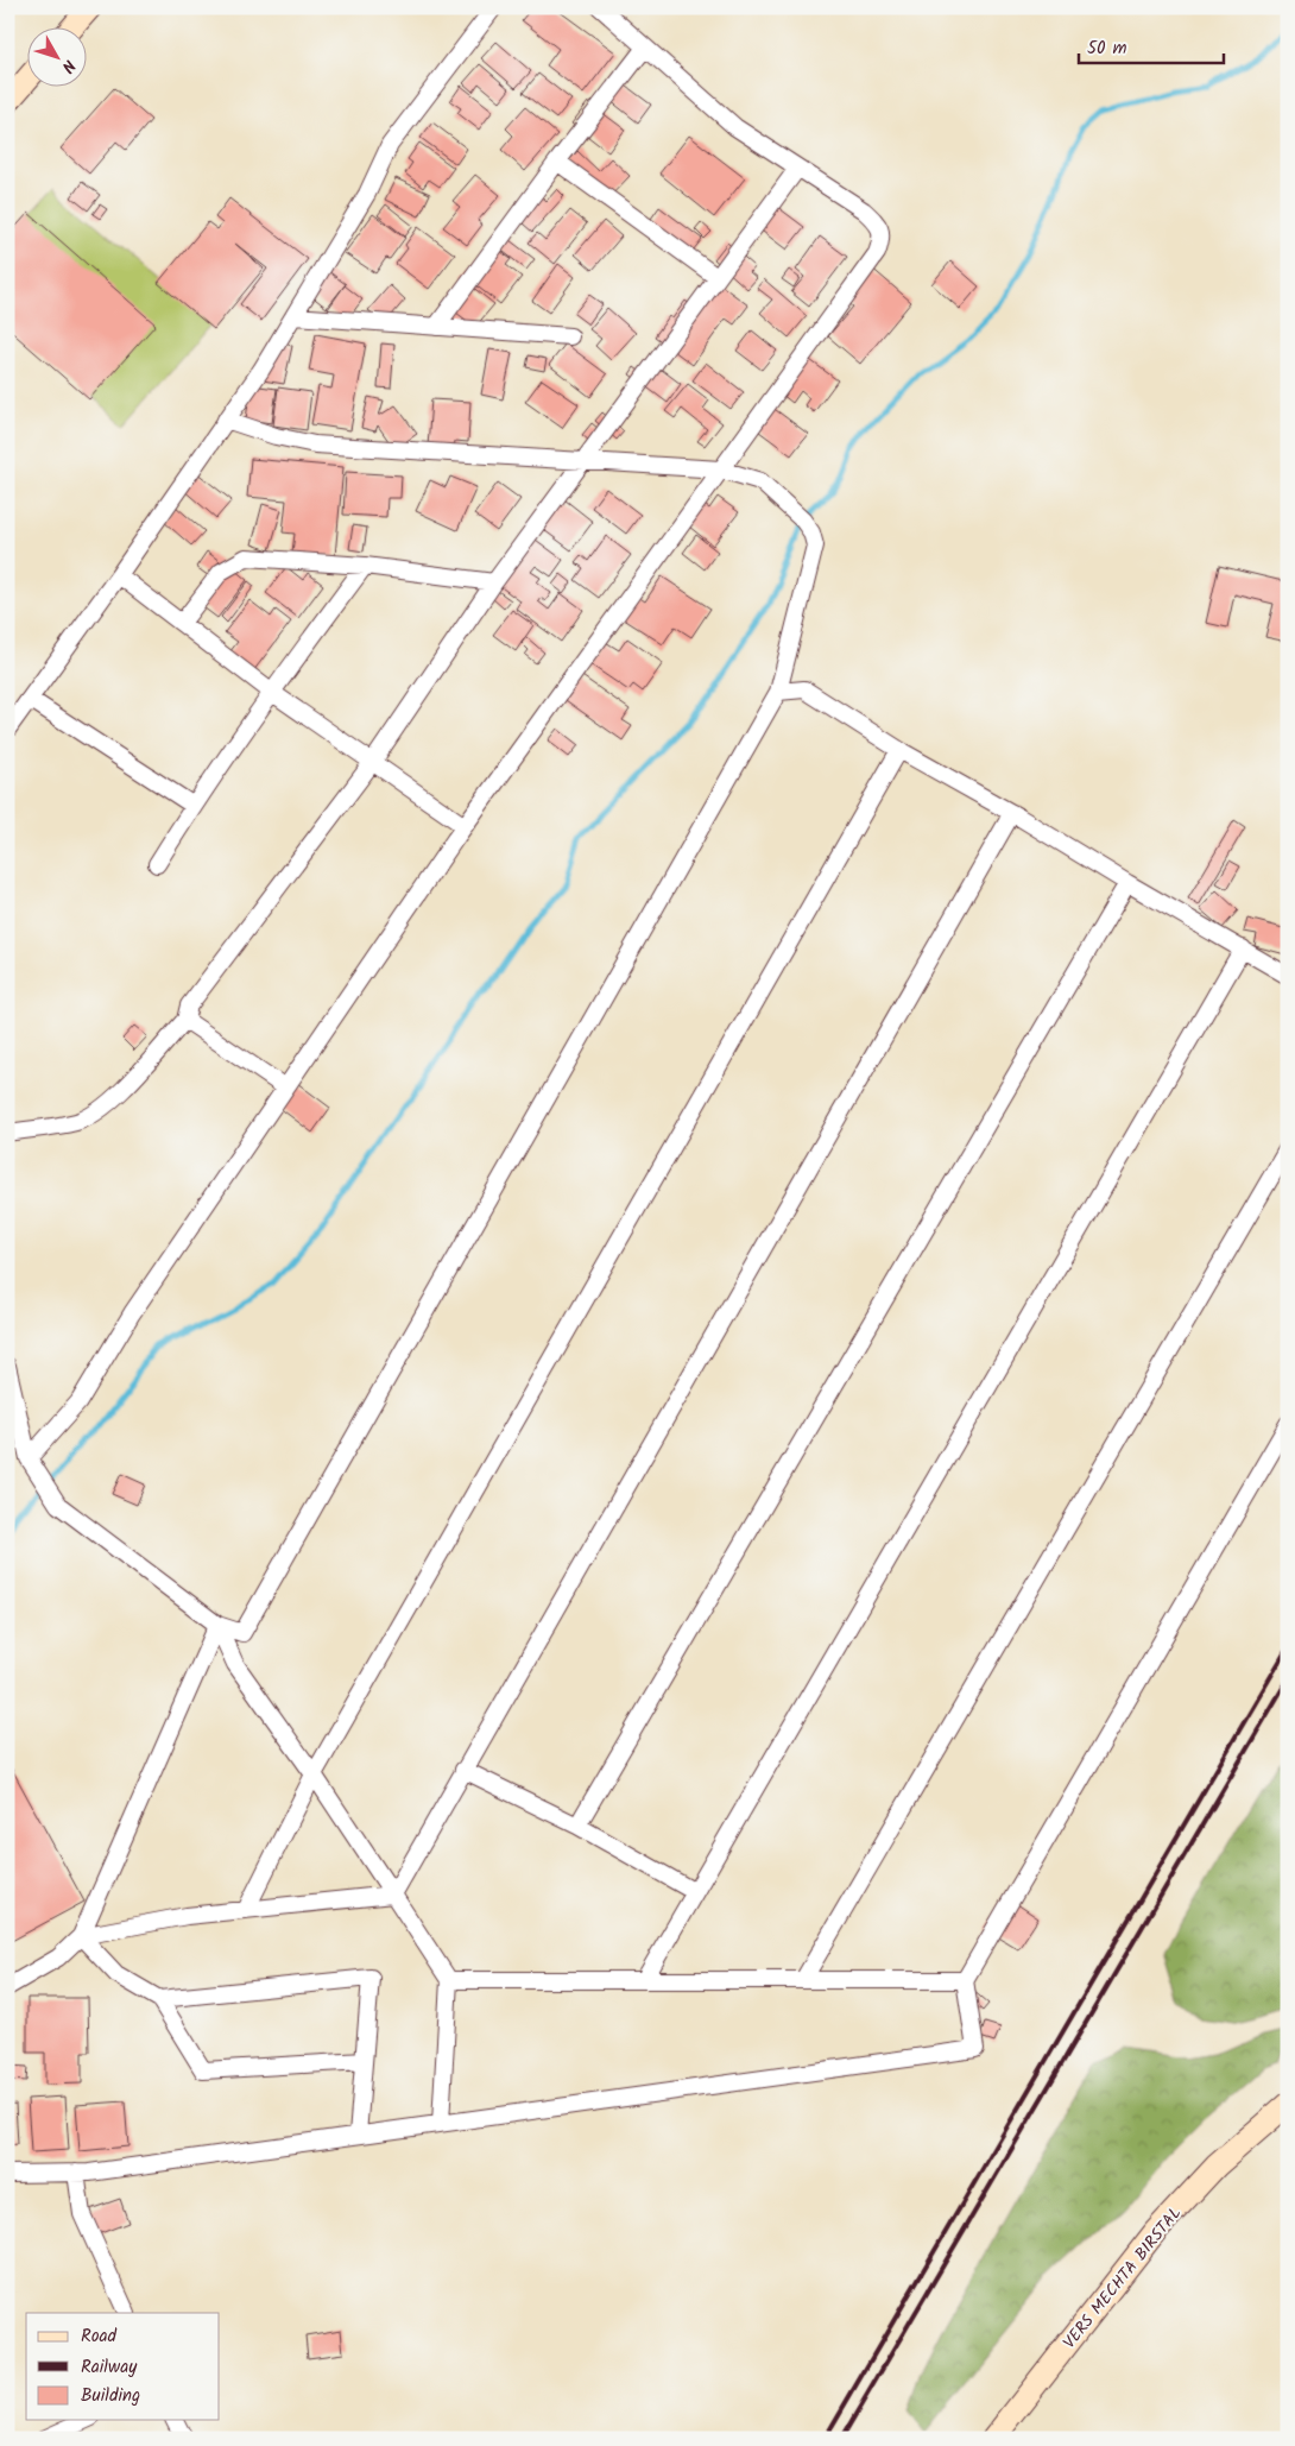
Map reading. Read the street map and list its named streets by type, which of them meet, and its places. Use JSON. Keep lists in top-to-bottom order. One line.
{"streets":{"street":["VERS MECHTA BIRSTAL"]},"legend":["Road","Railway","Building"],"scale_bar":"50 m","north":"bottom right"}
